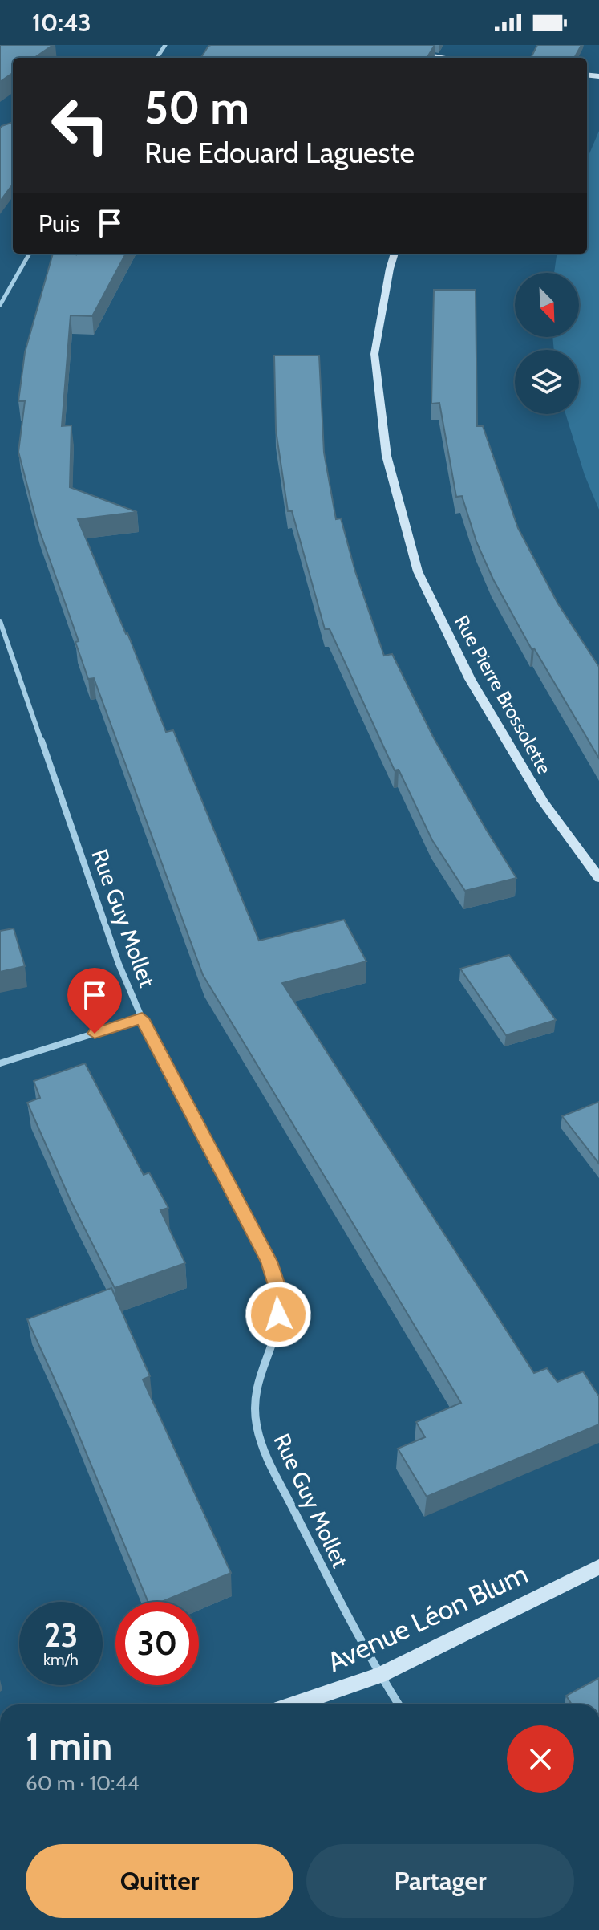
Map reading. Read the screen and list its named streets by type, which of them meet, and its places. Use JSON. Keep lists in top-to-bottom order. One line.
{"streets":{"street":["Rue Pierre Brossolette","Rue Guy Mollet","Avenue Léon Blum"]},"crossings":[["Rue Guy Mollet","Avenue Léon Blum"]],"north":"bottom right","page":{"status":"10:43","turn":["50 m","Rue Edouard Lagueste"],"then":"Puis","speed":"23 km/h","limit":"30","heading":["1 min","60 m · 10:44"],"buttons":["Quitter","Partager"]}}
